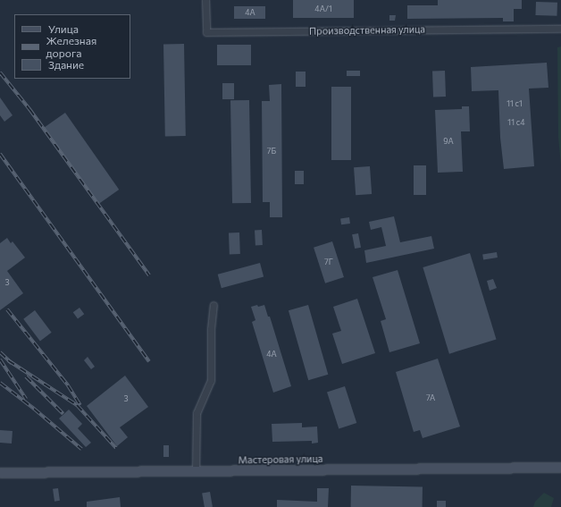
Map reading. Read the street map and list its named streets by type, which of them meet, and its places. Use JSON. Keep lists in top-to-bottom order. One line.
{"streets":{"main road":["Мастеровая улица"],"street":["Производственная улица"]},"house_numbers":["4А/1","4А","11 с1","11 с4","9А","7Б","7Г","3","4А","7А","3"],"legend":["Улица","Железная дорога","Здание"]}
